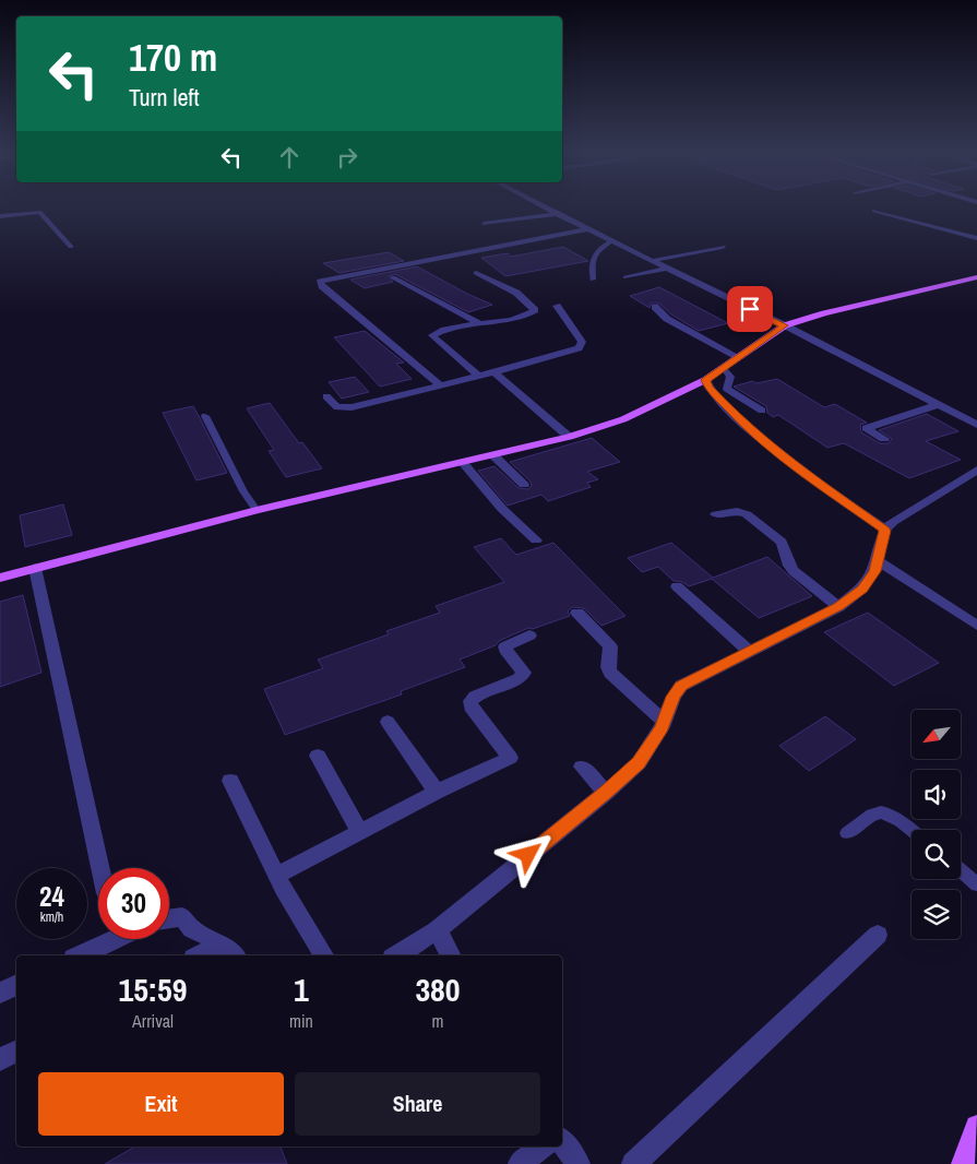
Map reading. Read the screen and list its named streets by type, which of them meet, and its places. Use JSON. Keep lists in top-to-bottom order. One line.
{"north":"bottom left","page":{"turn":["170 m","Turn left"],"speed":"24 km/h","limit":"30","eta":["15:59","Arrival","1","min","380","m"],"buttons":["Exit","Share"]}}
